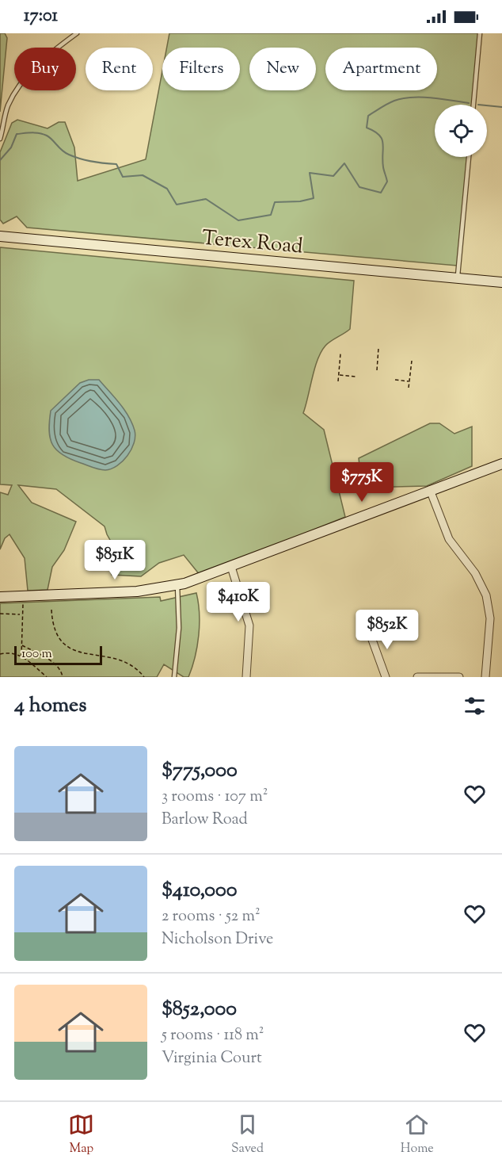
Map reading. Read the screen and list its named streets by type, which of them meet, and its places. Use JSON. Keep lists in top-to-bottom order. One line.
{"streets":{"street":["Terex Road"]},"scale_bar":"100 m","page":{"status":"17:01","chip":["Buy","Rent","Filters","New","Apartment"],"price":["$775K","$851K","$410K","$852K"],"scale":"100 m","heading":"4 homes","list":[{"name":"$775,000","note":"3 rooms · 107 m² · Barlow Road"},{"name":"$410,000","note":"2 rooms · 52 m² · Nicholson Drive"},{"name":"$852,000","note":"5 rooms · 118 m² · Virginia Court"}],"tabs":["Map","Saved","Home"]}}
